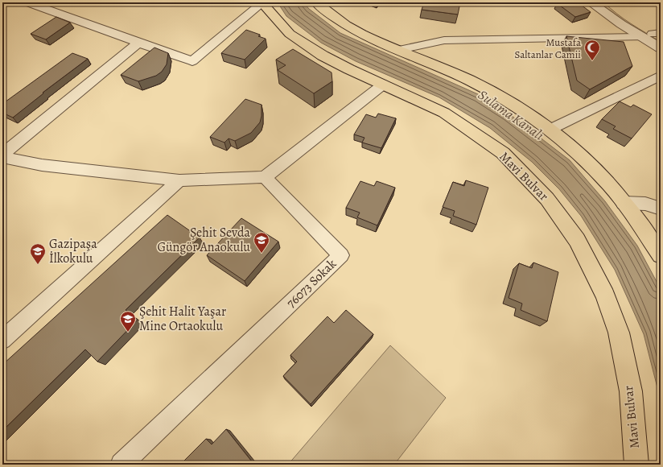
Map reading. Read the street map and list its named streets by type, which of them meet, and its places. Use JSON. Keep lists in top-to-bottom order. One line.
{"streets":{"main road":["Mavi Bulvar"],"street":["76073 Sokak"]},"water":["Sulama Kanalı"],"places":{"mosque":["Mustafa Saltanlar Camii"],"school or university":["Şehit Sevda Güngör Anaokulu","Gazipaşa İlkokulu","Şehit Halit Yaşar Mine Ortaokulu"]}}
